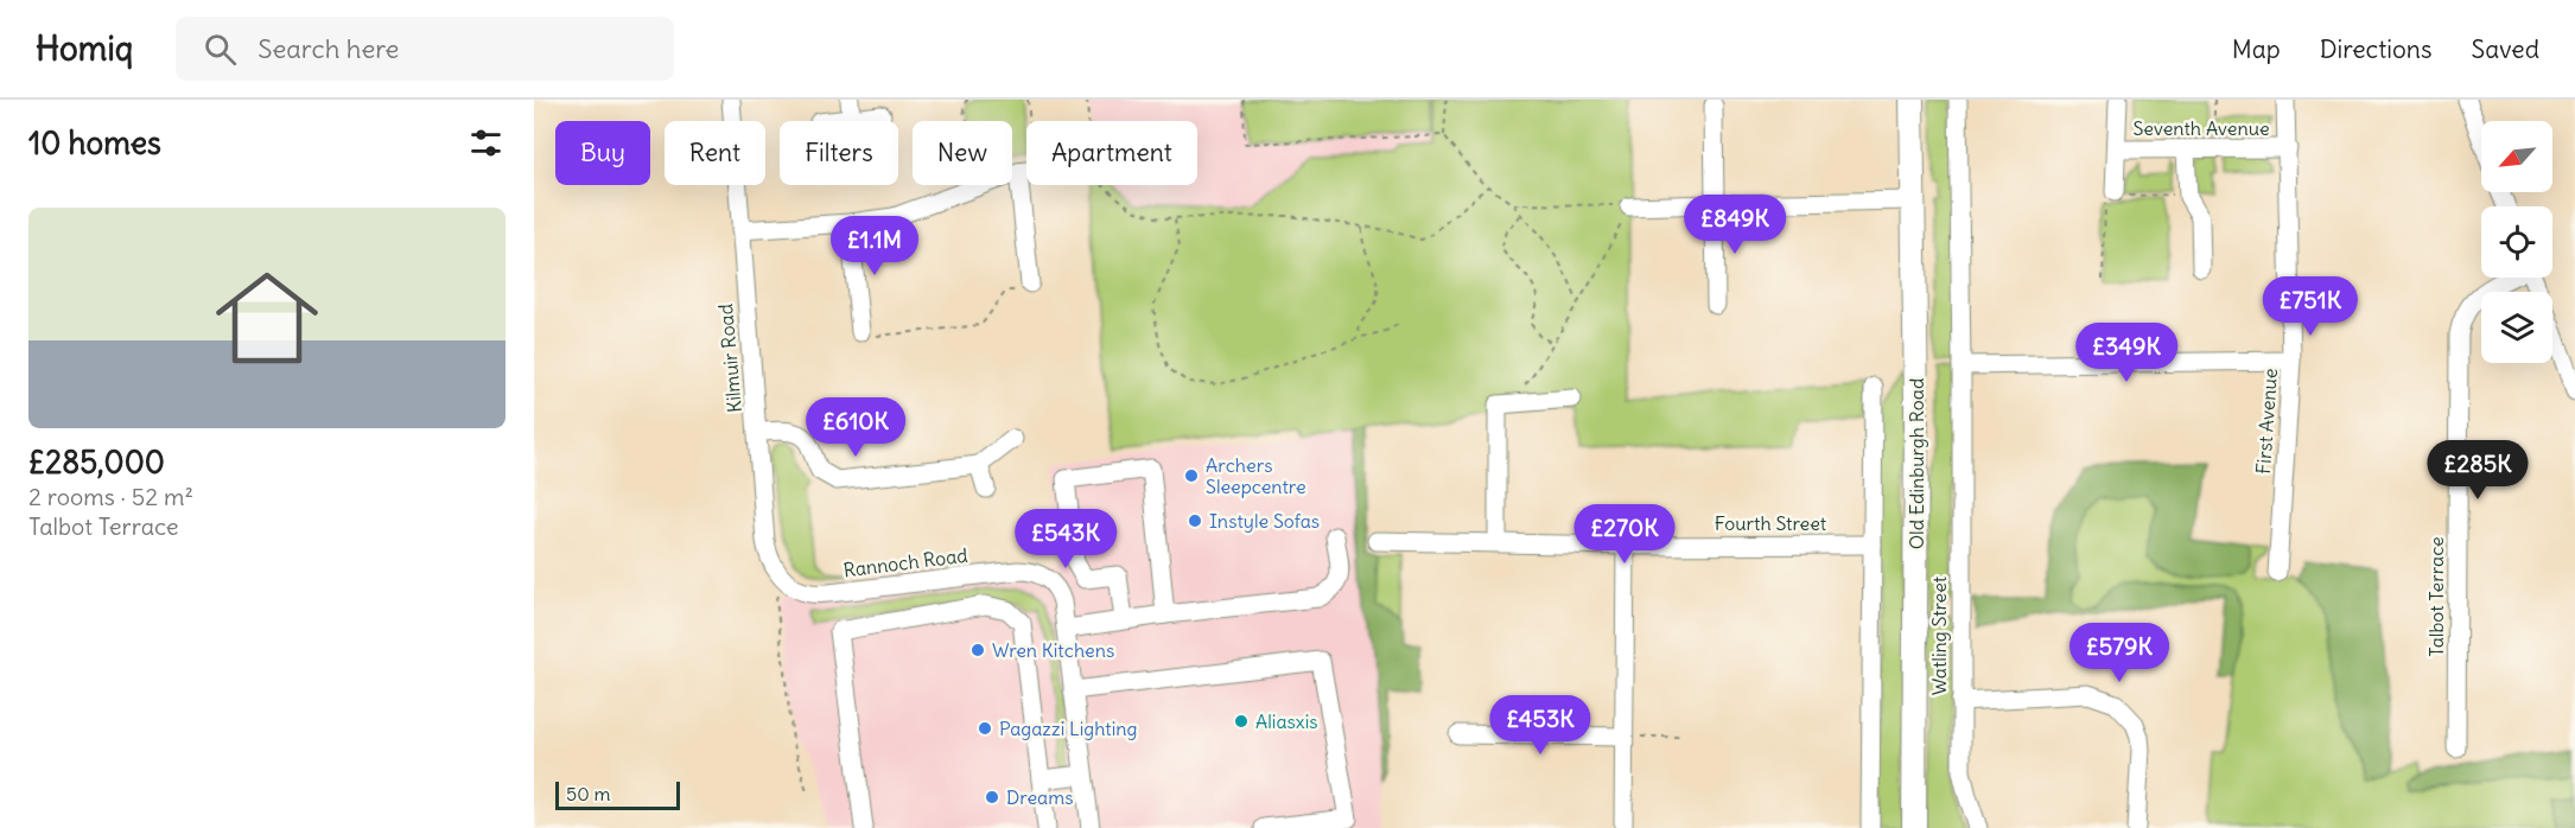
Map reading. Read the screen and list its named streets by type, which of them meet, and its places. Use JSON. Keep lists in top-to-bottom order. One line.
{"streets":{"main road":["Old Edinburgh Road"],"street":["Seventh Avenue","Kilmuir Road","First Avenue","Fourth Street","Rannoch Road","Talbot Terrace","Watling Street"]},"crossings":[["Seventh Avenue","First Avenue"],["Kilmuir Road","Rannoch Road"]],"places":["Archers Sleepcentre","Instyle Sofas","Wren Kitchens","Aliasxis","Pagazzi Lighting","Dreams"],"scale_bar":"50 m","north":"bottom left","page":{"header":"Homiq","search":"Search here","nav":["Map","Directions","Saved"],"heading":"10 homes","chip":["Buy","Rent","Filters","New","Apartment"],"list":[{"name":"£285,000","note":"2 rooms · 52 m² · Talbot Terrace"}],"price":["£849K","£1.1M","£751K","£349K","£610K","£285K","£270K","£543K","£579K","£453K"],"scale":"50 m"}}
